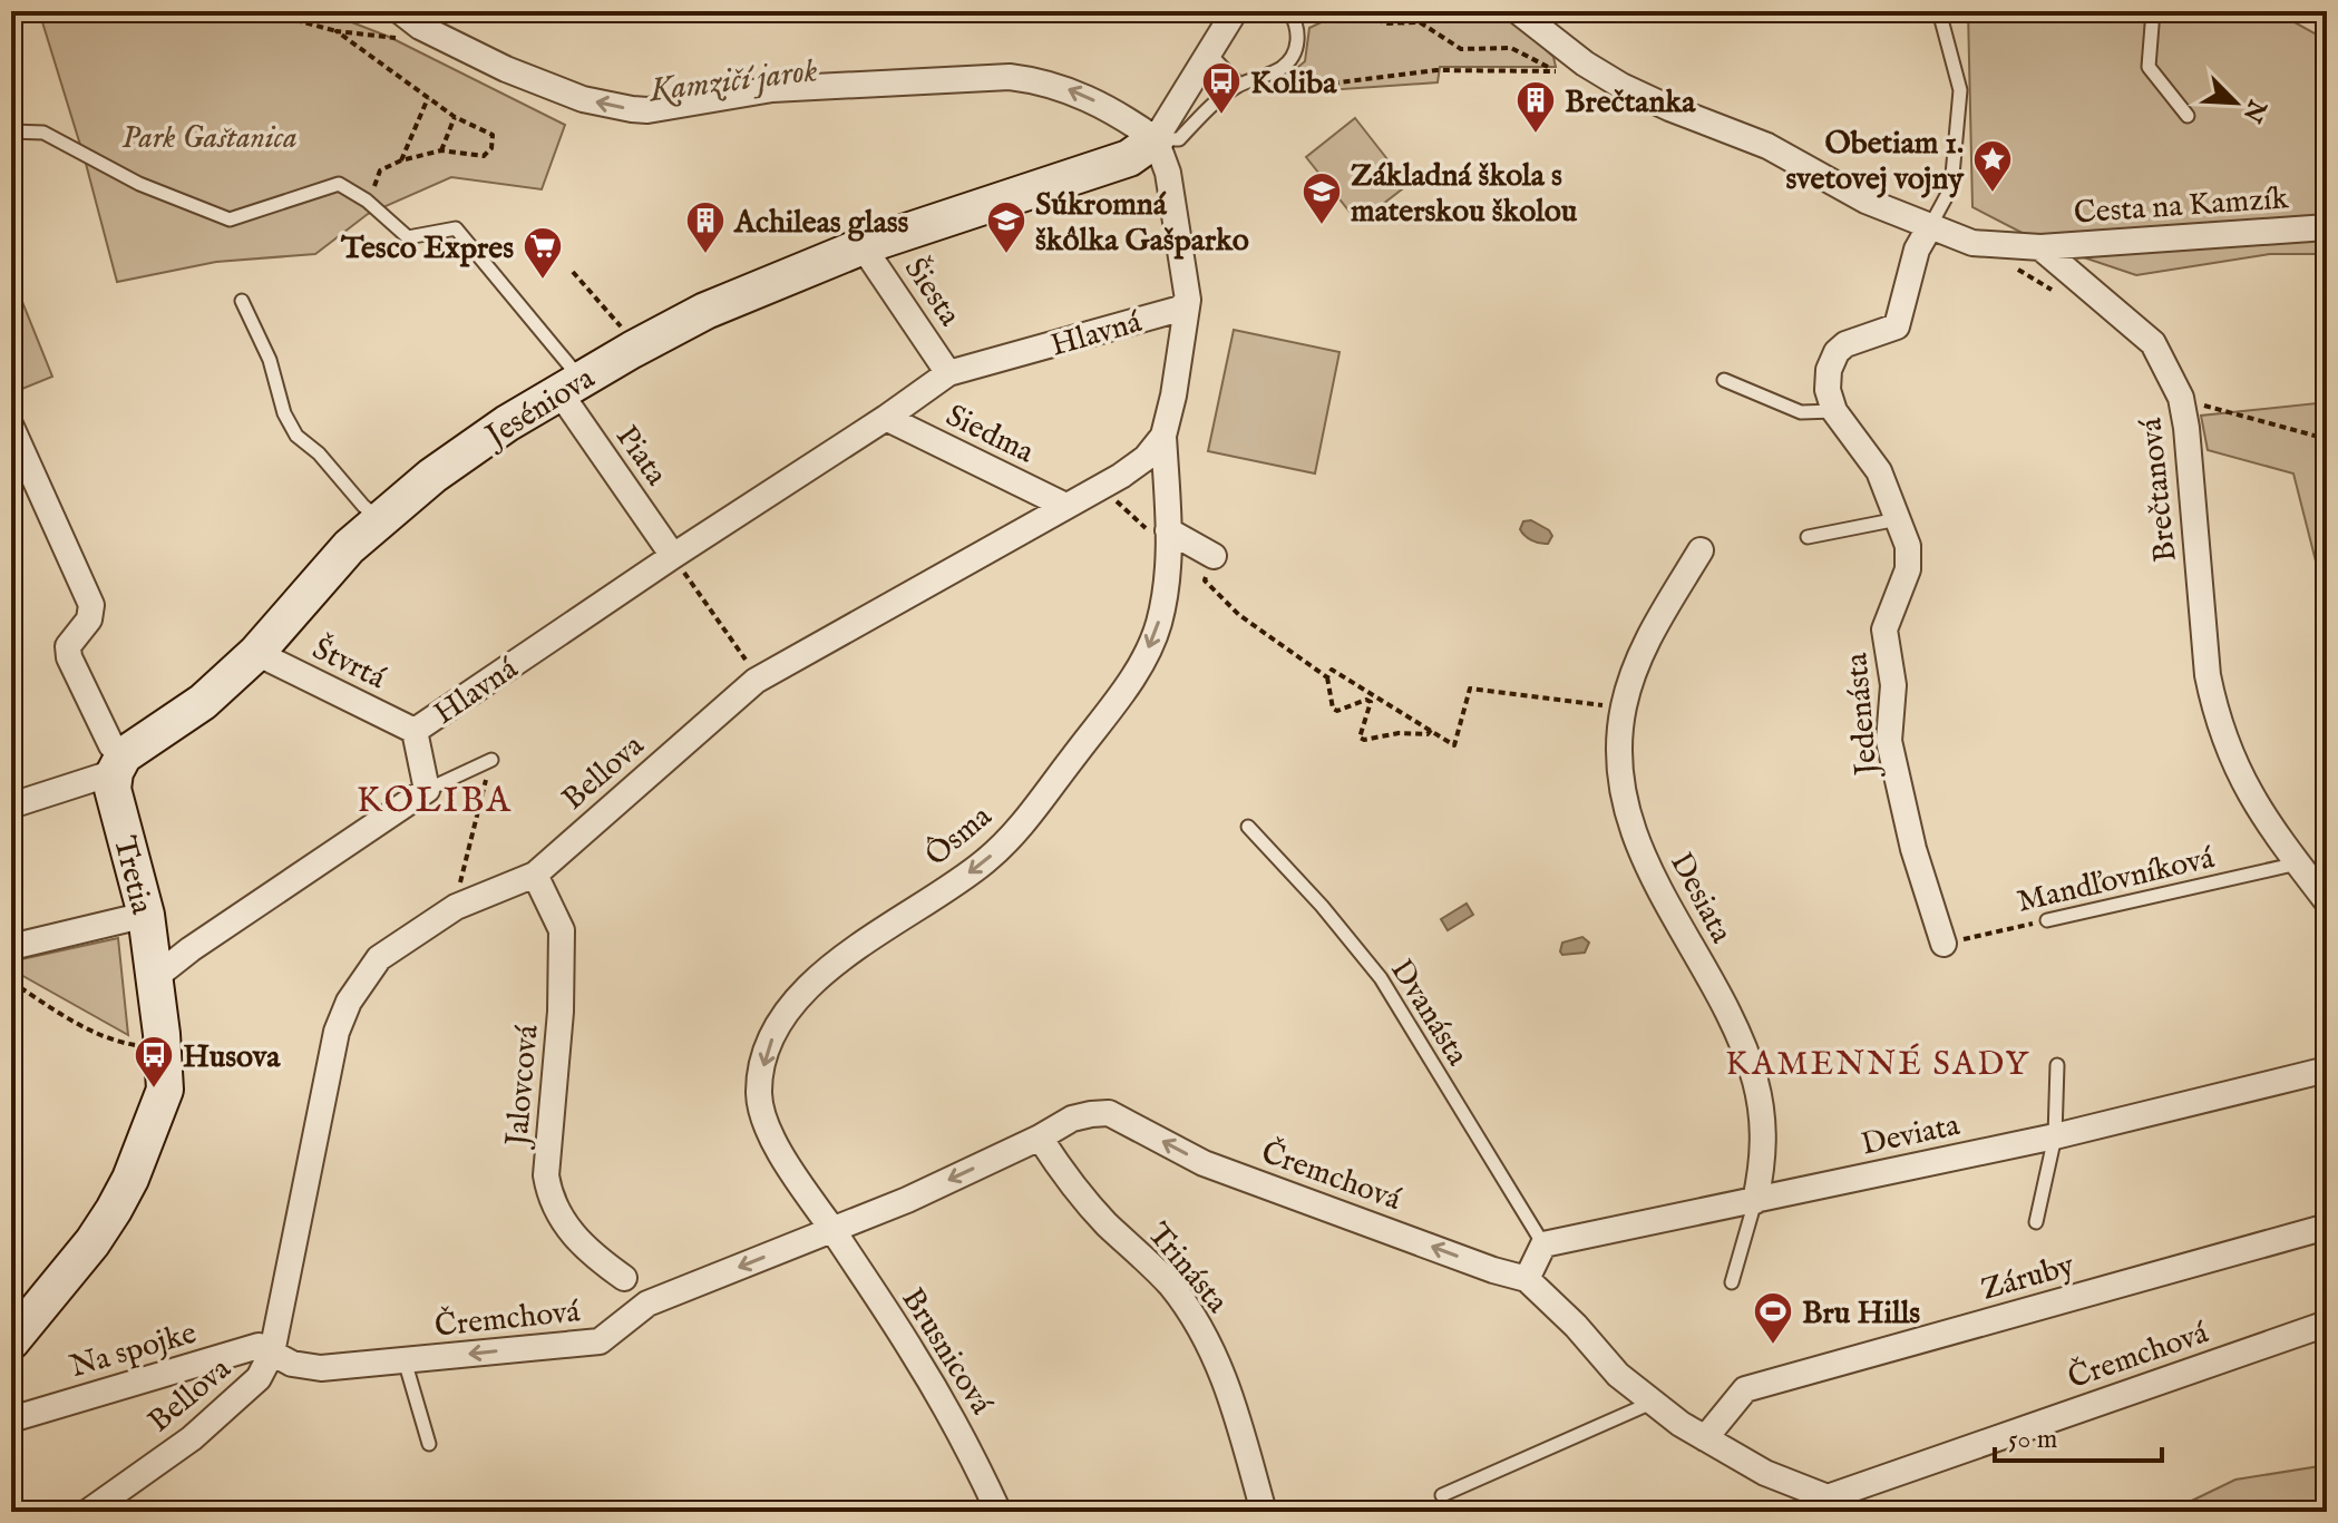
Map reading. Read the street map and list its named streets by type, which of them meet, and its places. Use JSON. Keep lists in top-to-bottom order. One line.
{"streets":{"street":["Cesta na Kamzík","Šiesta","Hlavná","Jeséniova","Siedma","Piata","Brečtanová","Štvrtá","Jedenásta","Bellova","Ôsma","Tretia","Desiata","Jalovcová","Deviata","Čremchová","Trinásta","Záruby","Na spojke","Brusnicová"],"lane":["Mandľovníková","Dvanásta"]},"crossings":[["Cesta na Kamzík","Brečtanová"],["Šiesta","Hlavná"],["Šiesta","Jeséniova"],["Hlavná","Siedma"],["Hlavná","Piata"],["Hlavná","Štvrtá"],["Hlavná","Bellova"],["Jeséniova","Piata"],["Jeséniova","Štvrtá"],["Jeséniova","Bellova"],["Jeséniova","Tretia"],["Siedma","Bellova"],["Brečtanová","Mandľovníková"],["Jedenásta","Mandľovníková"],["Bellova","Ôsma"],["Bellova","Jalovcová"],["Bellova","Čremchová"],["Bellova","Na spojke"],["Ôsma","Čremchová"],["Ôsma","Brusnicová"],["Desiata","Deviata"],["Dvanásta","Deviata"],["Čremchová","Trinásta"],["Čremchová","Záruby"],["Čremchová","Na spojke"],["Čremchová","Brusnicová"]],"one_way":["Ôsma","Čremchová"],"districts":["KOLIBA","KAMENNÉ SADY"],"water":["Kamzičí jarok"],"parks":["Park Gaštanica"],"places":{"bus stop":["Koliba","Husova"],"building":["Brečtanka","Achileas glass"],"place":["Obetiam 1. svetovej vojny"],"school or university":["Základná škola s materskou školou","Súkromná škôlka Gašparko"],"supermarket":["Tesco Expres"],"sports":["Bru Hills"]},"scale_bar":"50 m","north":"bottom right"}
